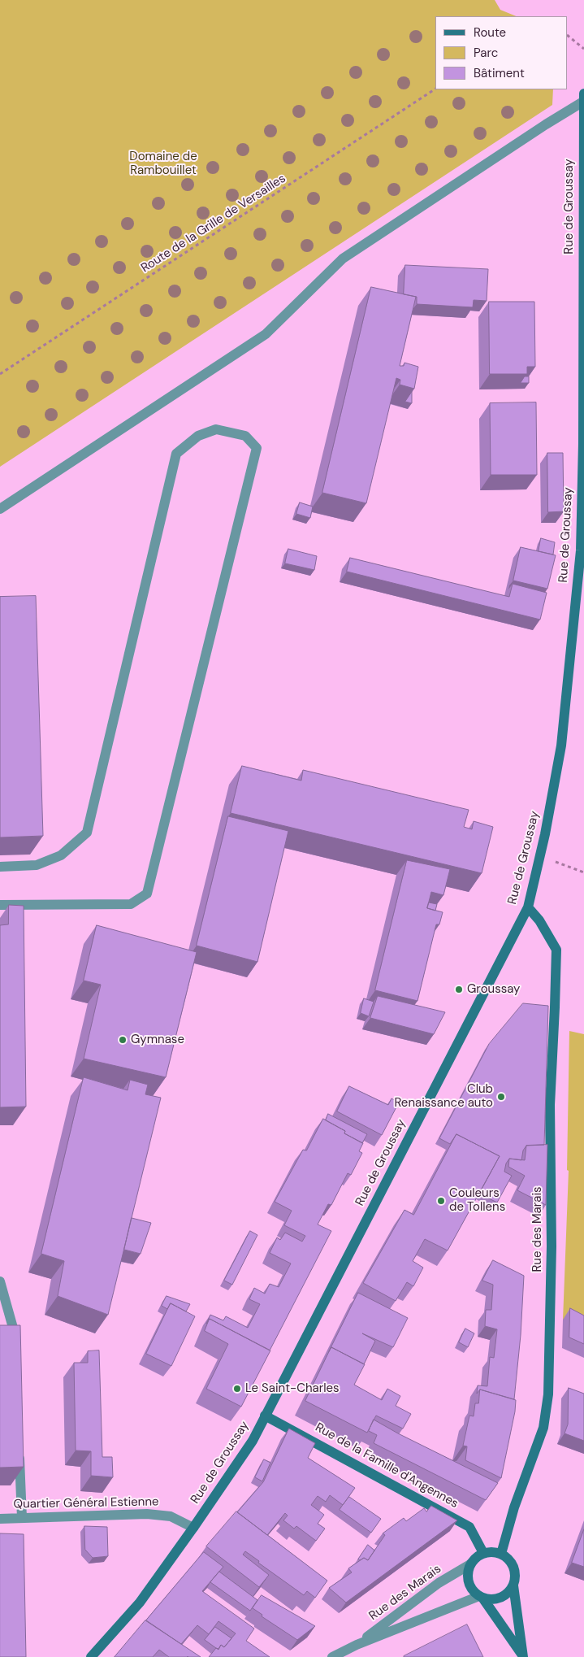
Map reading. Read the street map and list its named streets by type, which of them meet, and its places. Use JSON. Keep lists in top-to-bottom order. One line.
{"streets":{"main road":["Rue de Groussay","Rue des Marais","Rue de la Famille d'Angennes"],"street":["Quartier Général Estienne"],"path":["Route de la Grille de Versailles"]},"crossings":[["Rue de Groussay","Rue des Marais"],["Rue de Groussay","Rue de la Famille d'Angennes"],["Rue de Groussay","Quartier Général Estienne"],["Rue des Marais","Rue de la Famille d'Angennes"]],"parks":["Domaine de Rambouillet"],"places":["Groussay","Gymnase","Club Renaissance auto","Couleurs de Tollens","Le Saint-Charles"],"legend":["Route","Parc","Bâtiment"]}
